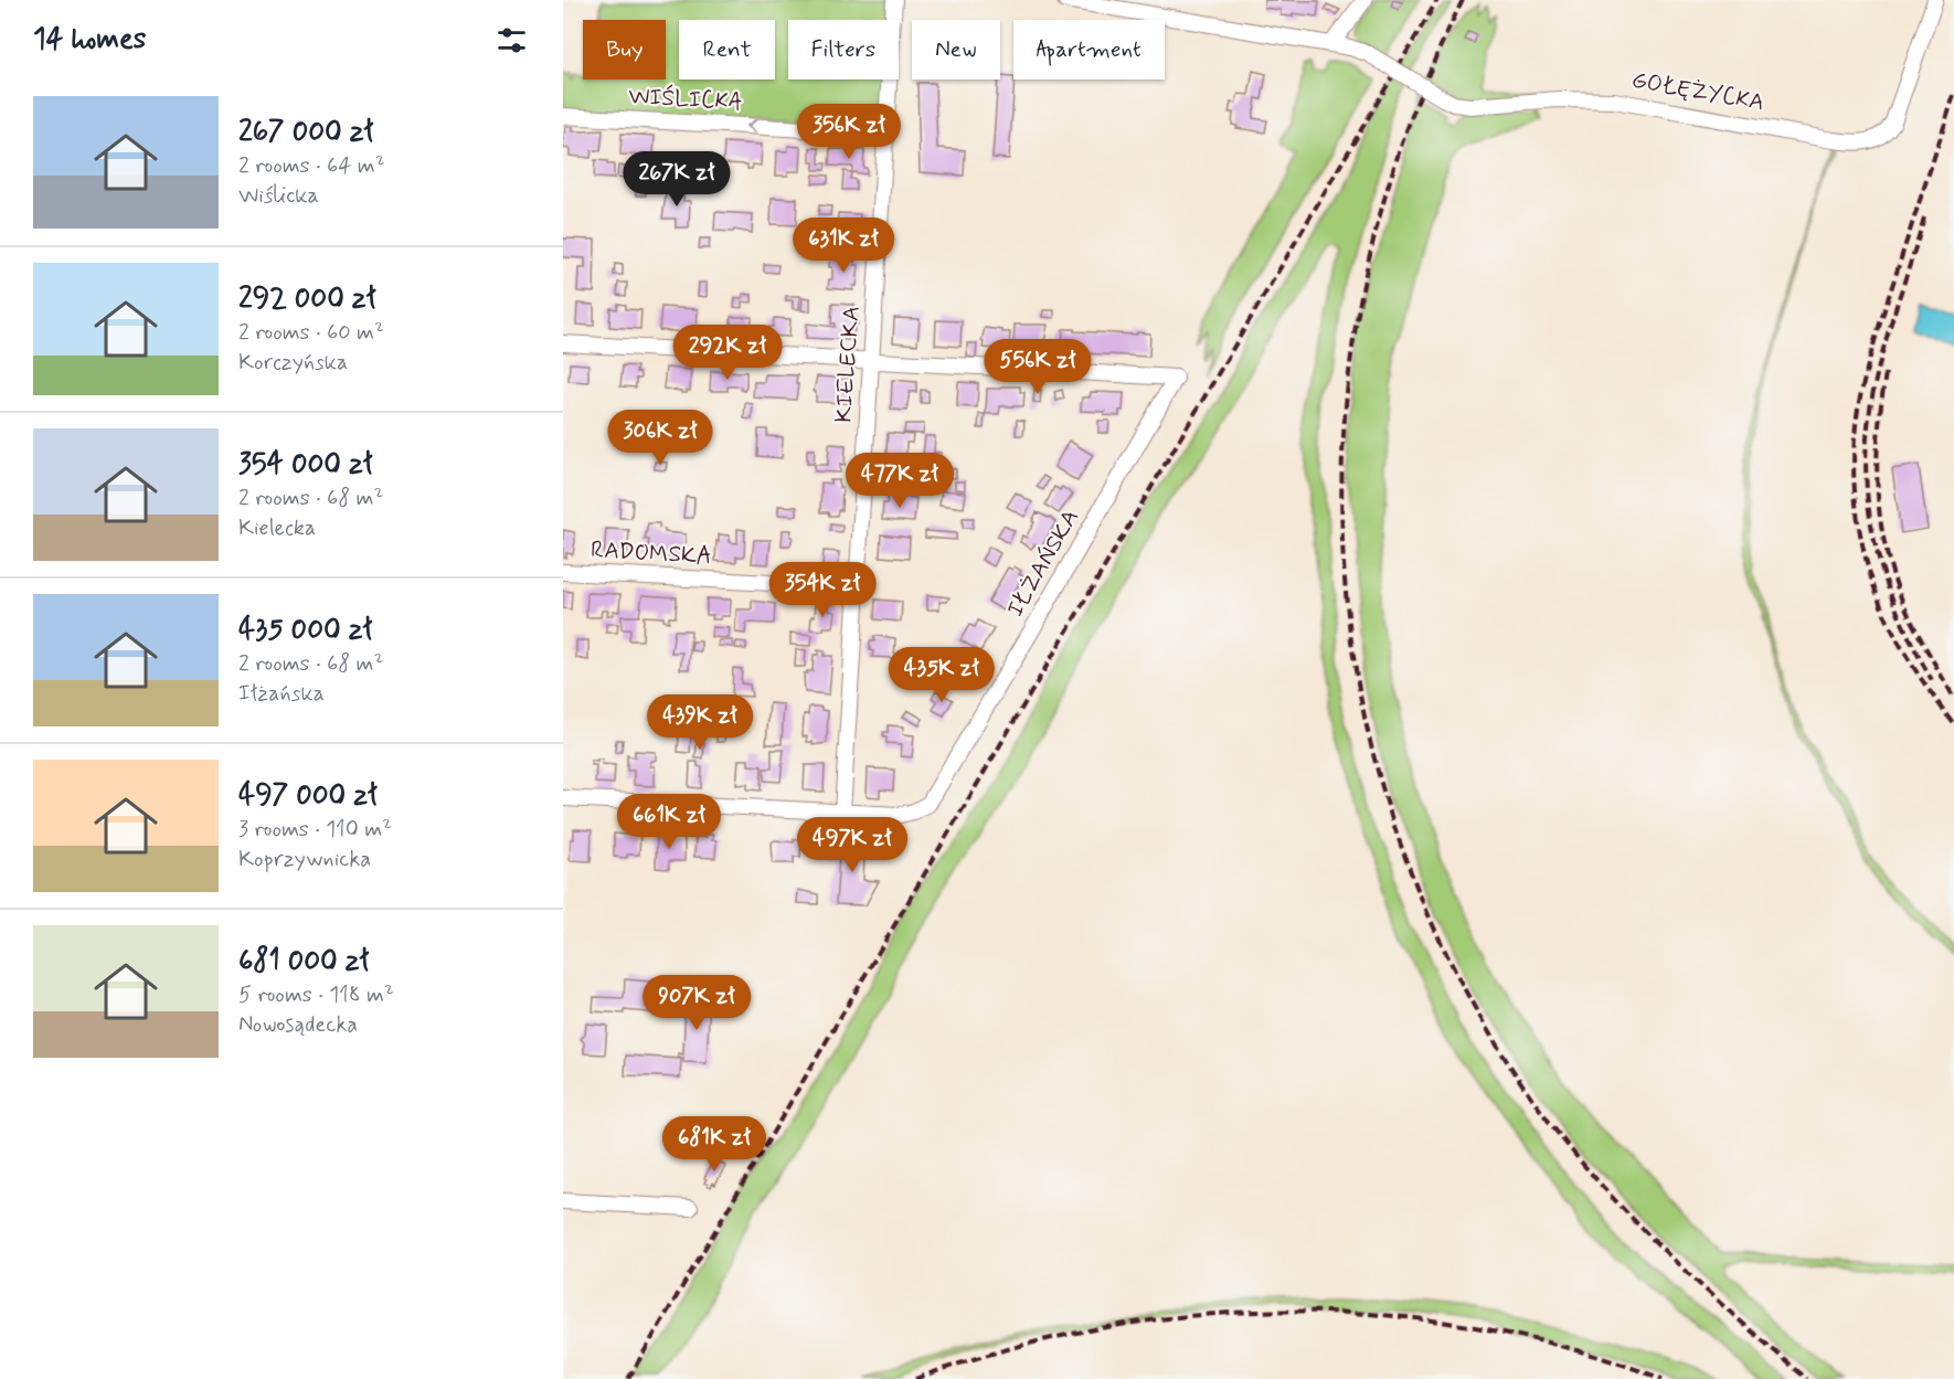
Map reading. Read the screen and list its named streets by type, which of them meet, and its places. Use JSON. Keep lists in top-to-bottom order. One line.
{"streets":{"street":["GOŁĘŻYCKA","WIŚLICKA","KIELECKA","RADOMSKA","IŁŻAŃSKA"]},"crossings":[["WIŚLICKA","KIELECKA"],["KIELECKA","RADOMSKA"],["KIELECKA","IŁŻAŃSKA"]],"one_way":["WIŚLICKA"],"page":{"heading":"14 homes","chip":["Buy","Rent","Filters","New","Apartment"],"list":[{"name":"267 000 zł","note":"2 rooms · 64 m² · Wiślicka"},{"name":"292 000 zł","note":"2 rooms · 60 m² · Korczyńska"},{"name":"354 000 zł","note":"2 rooms · 68 m² · Kielecka"},{"name":"435 000 zł","note":"2 rooms · 68 m² · Iłżańska"},{"name":"497 000 zł","note":"3 rooms · 110 m² · Koprzywnicka"},{"name":"681 000 zł","note":"5 rooms · 118 m² · Nowosądecka"}],"price":["356K zł","267K zł","631K zł","292K zł","556K zł","306K zł","477K zł","354K zł","435K zł","439K zł","661K zł","497K zł","907K zł","681K zł"]}}
